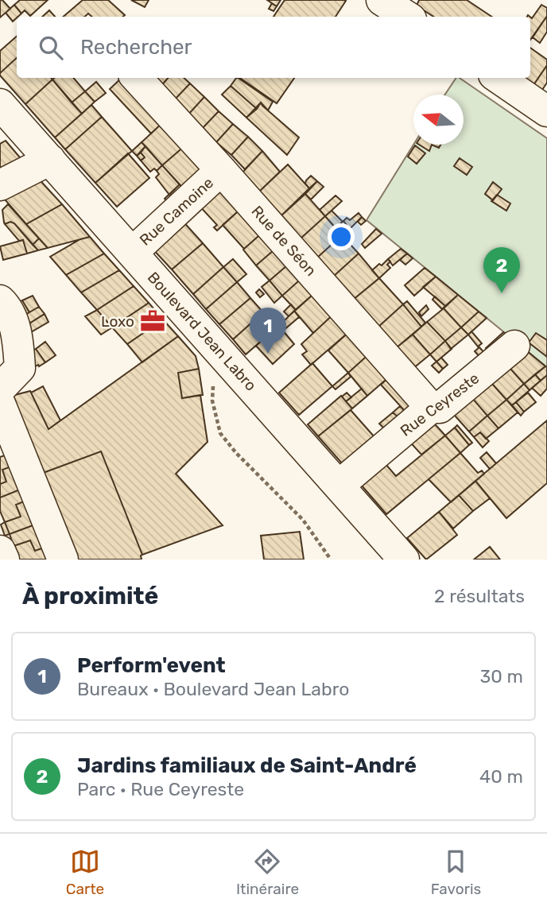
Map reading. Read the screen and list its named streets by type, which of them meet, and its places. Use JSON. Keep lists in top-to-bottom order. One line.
{"streets":{"street":["Rue Camoine","Rue de Séon","Boulevard Jean Labro","Rue Ceyreste"]},"crossings":[["Rue Camoine","Rue de Séon"],["Rue Camoine","Boulevard Jean Labro"],["Rue de Séon","Rue Ceyreste"],["Boulevard Jean Labro","Rue Ceyreste"]],"places":{"office":["Loxo"]},"north":"left","page":{"search":"Rechercher","pins":["2","1"],"heading":["À proximité","2 résultats"],"list":[{"mark":"1","name":"Perform'event","note":"Bureaux · Boulevard Jean Labro","value":"30 m"},{"mark":"2","name":"Jardins familiaux de Saint-André","note":"Parc · Rue Ceyreste","value":"40 m"}],"nav":["Carte","Itinéraire","Favoris"]}}
